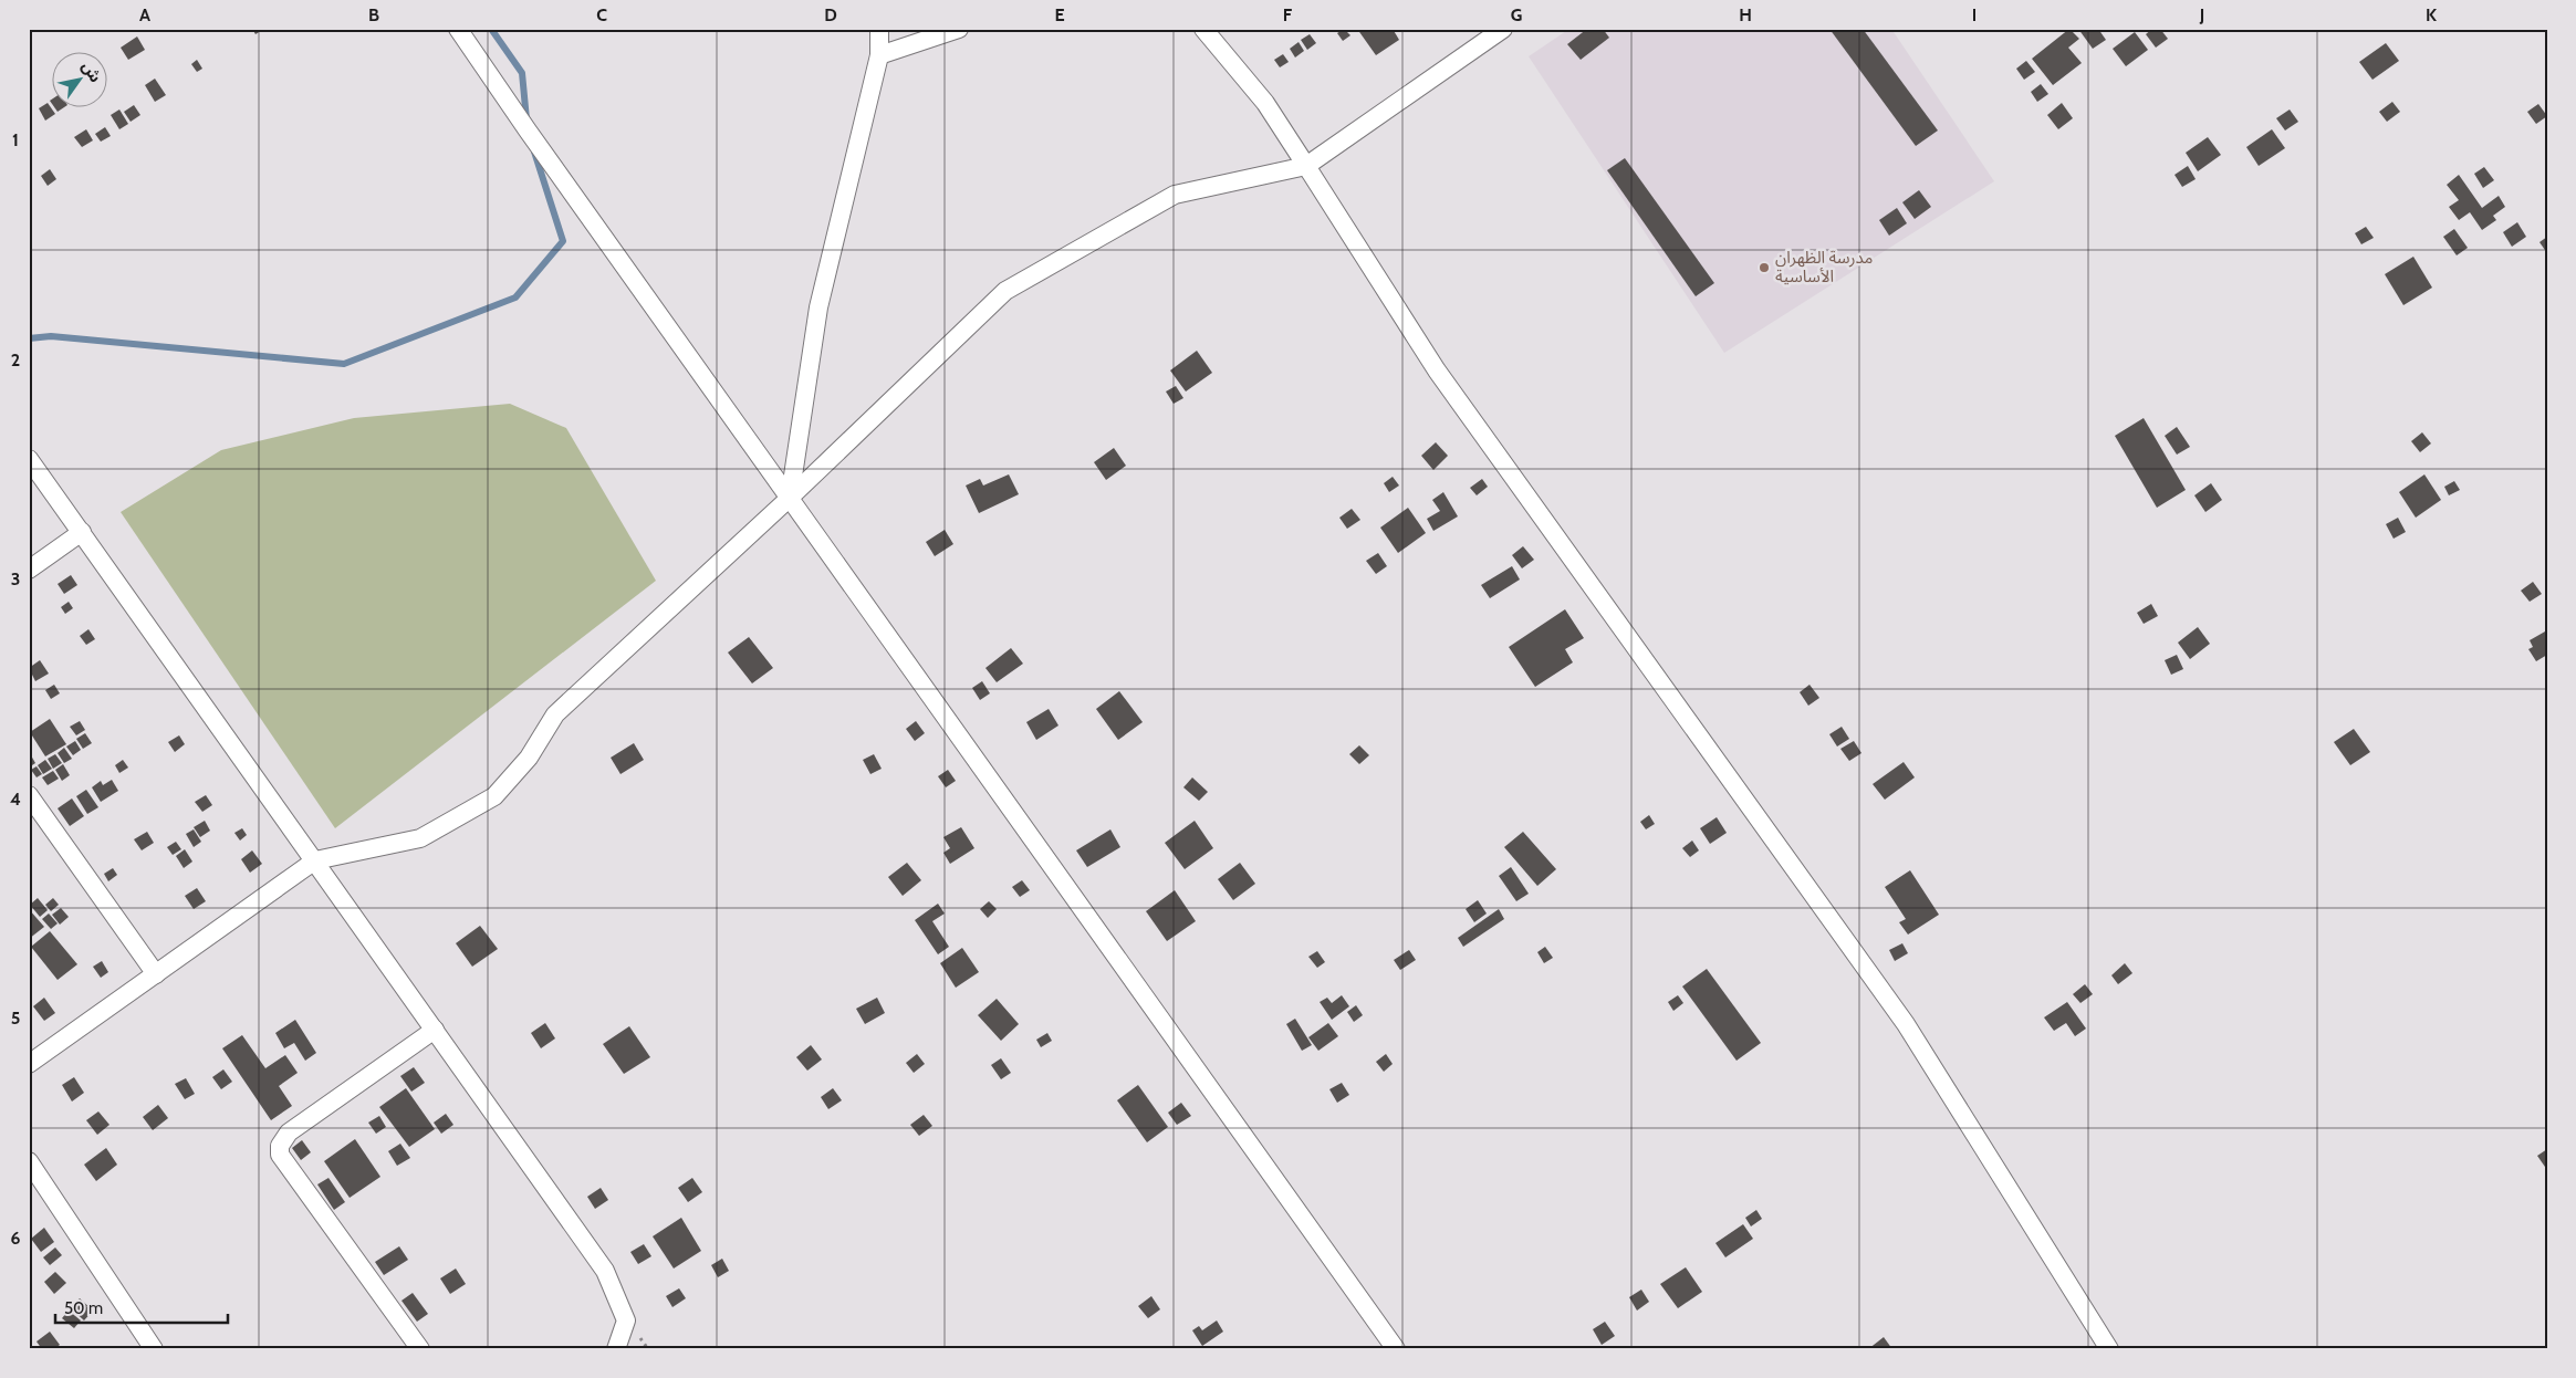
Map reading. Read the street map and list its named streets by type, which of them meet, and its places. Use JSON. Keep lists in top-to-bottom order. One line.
{"places":["مدرسة الظهران الأساسية"],"scale_bar":"50 m","north":"top right","grid":{"columns":["A","B","C","D","E","F","G","H","I","J","K"],"rows":["1","2","3","4","5","6"]}}
